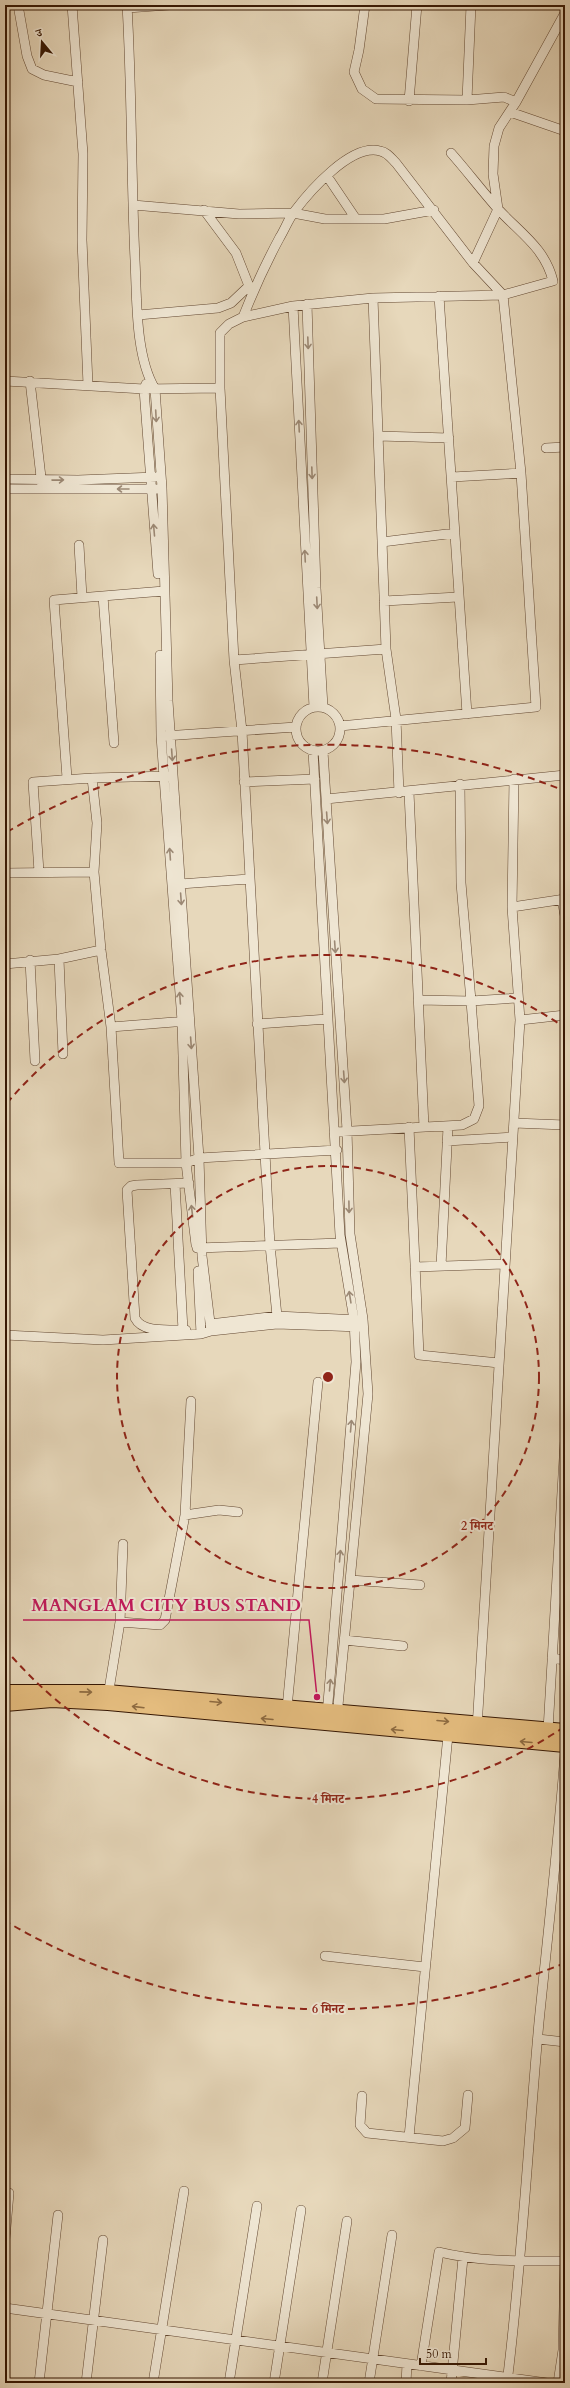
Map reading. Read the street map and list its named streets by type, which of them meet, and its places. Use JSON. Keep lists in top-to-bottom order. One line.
{"places":["MANGLAM CITY BUS STAND"],"scale_bar":"50 m","north":"top","rings":["2 मिनट","4 मिनट","6 मिनट"]}
